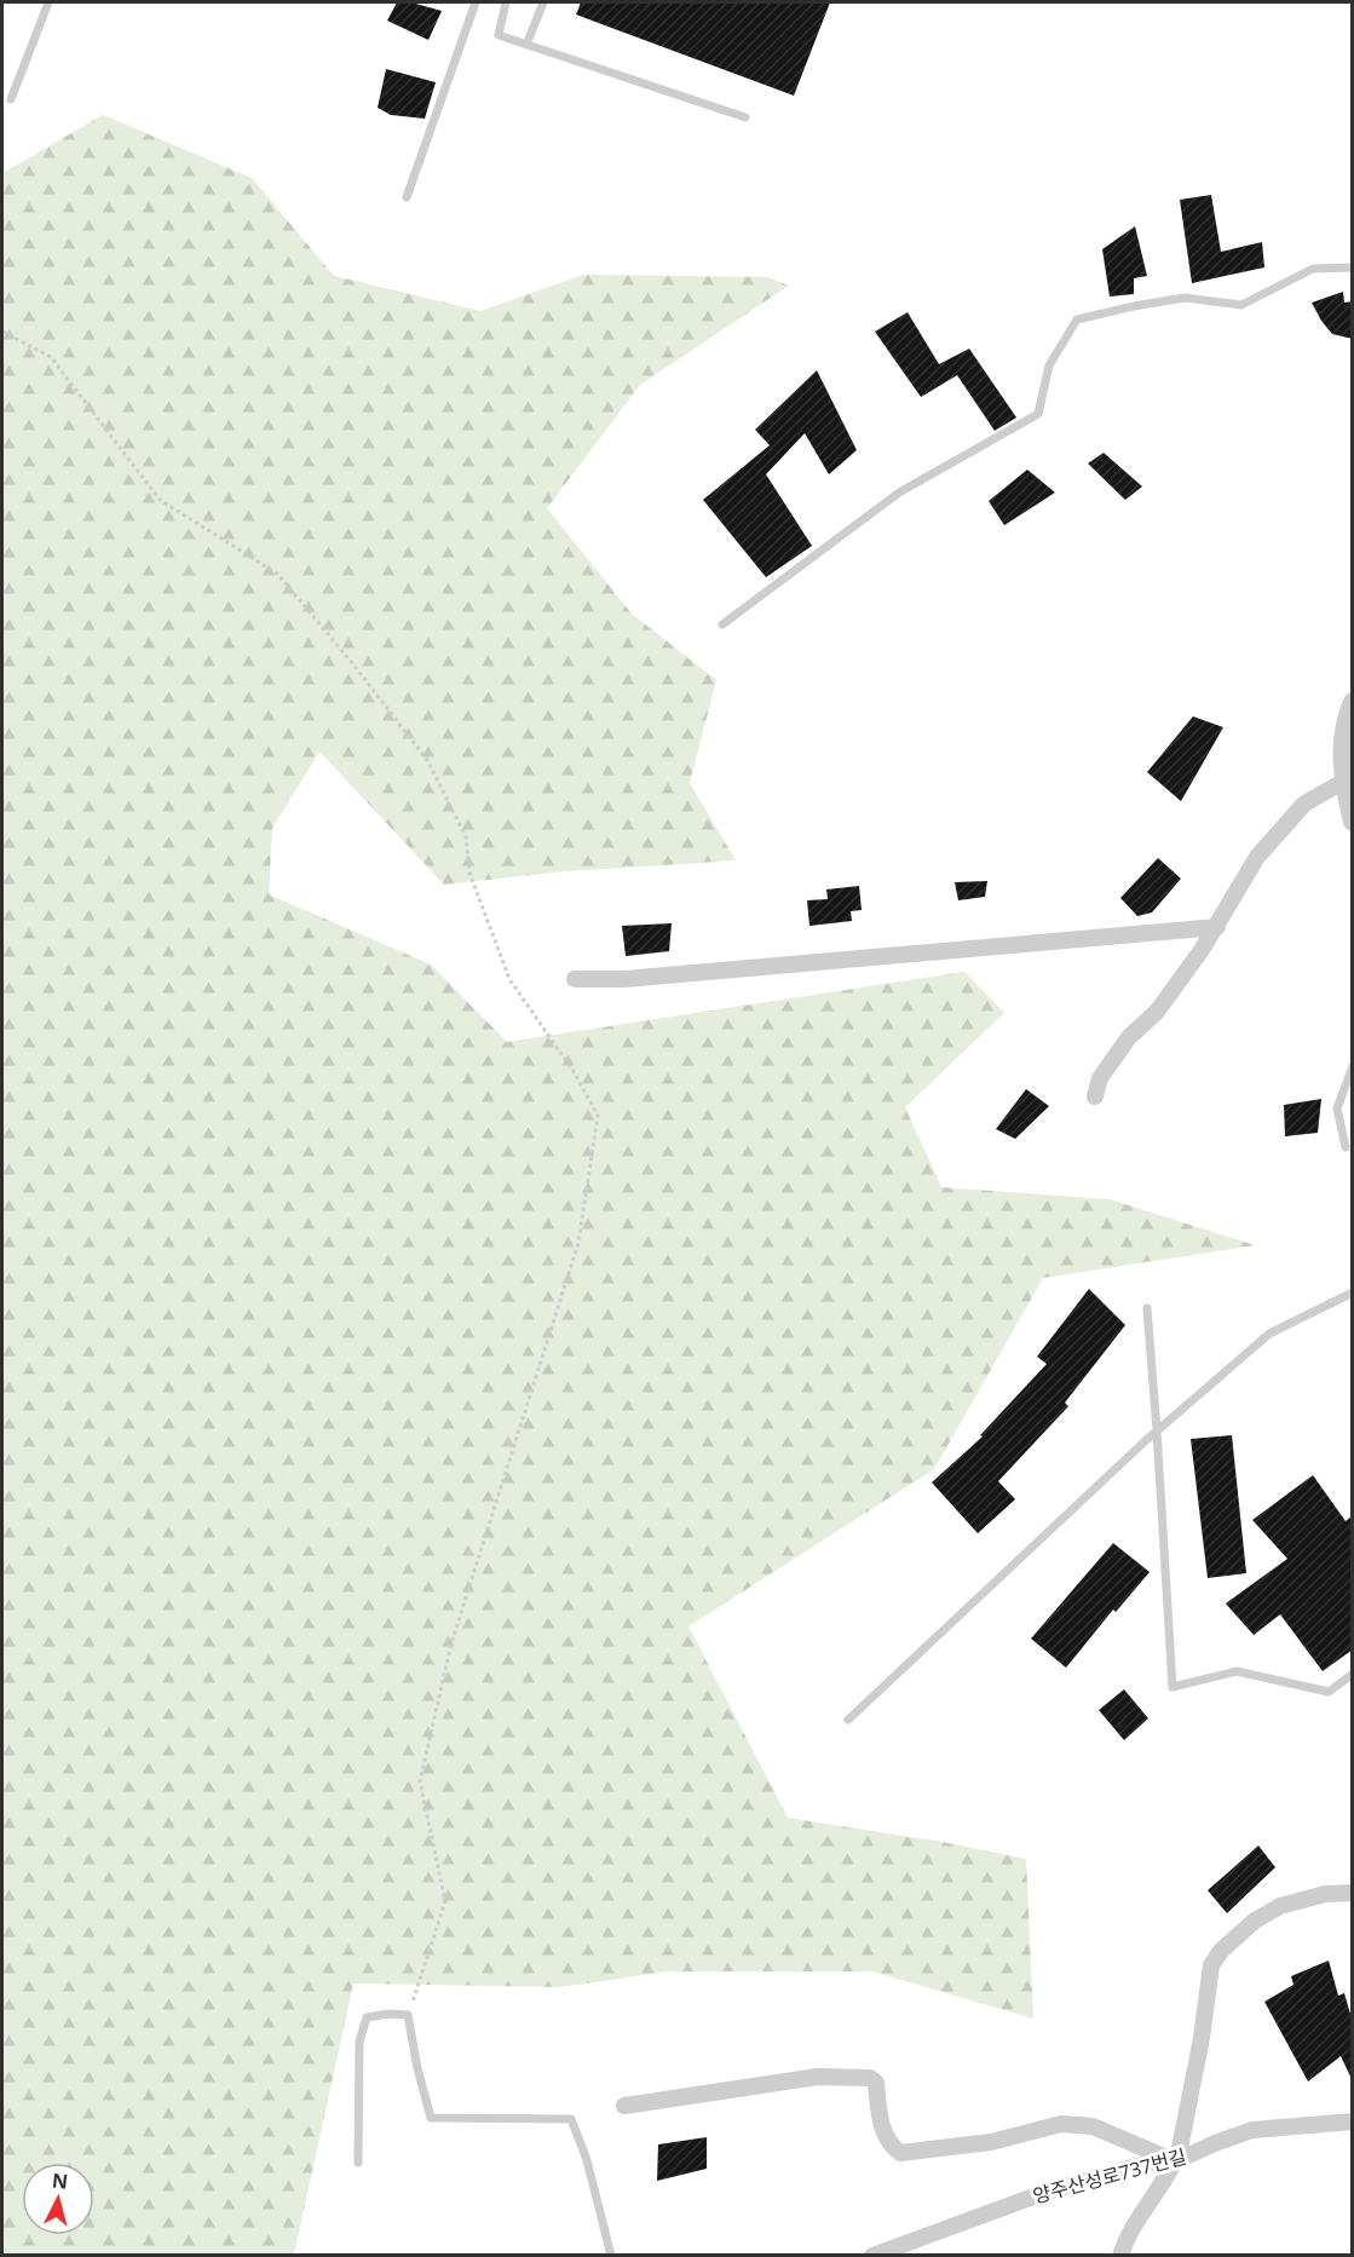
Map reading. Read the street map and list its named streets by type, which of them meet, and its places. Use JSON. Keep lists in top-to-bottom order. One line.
{"streets":{"street":["양주산성로737번길"]},"north":"top"}
